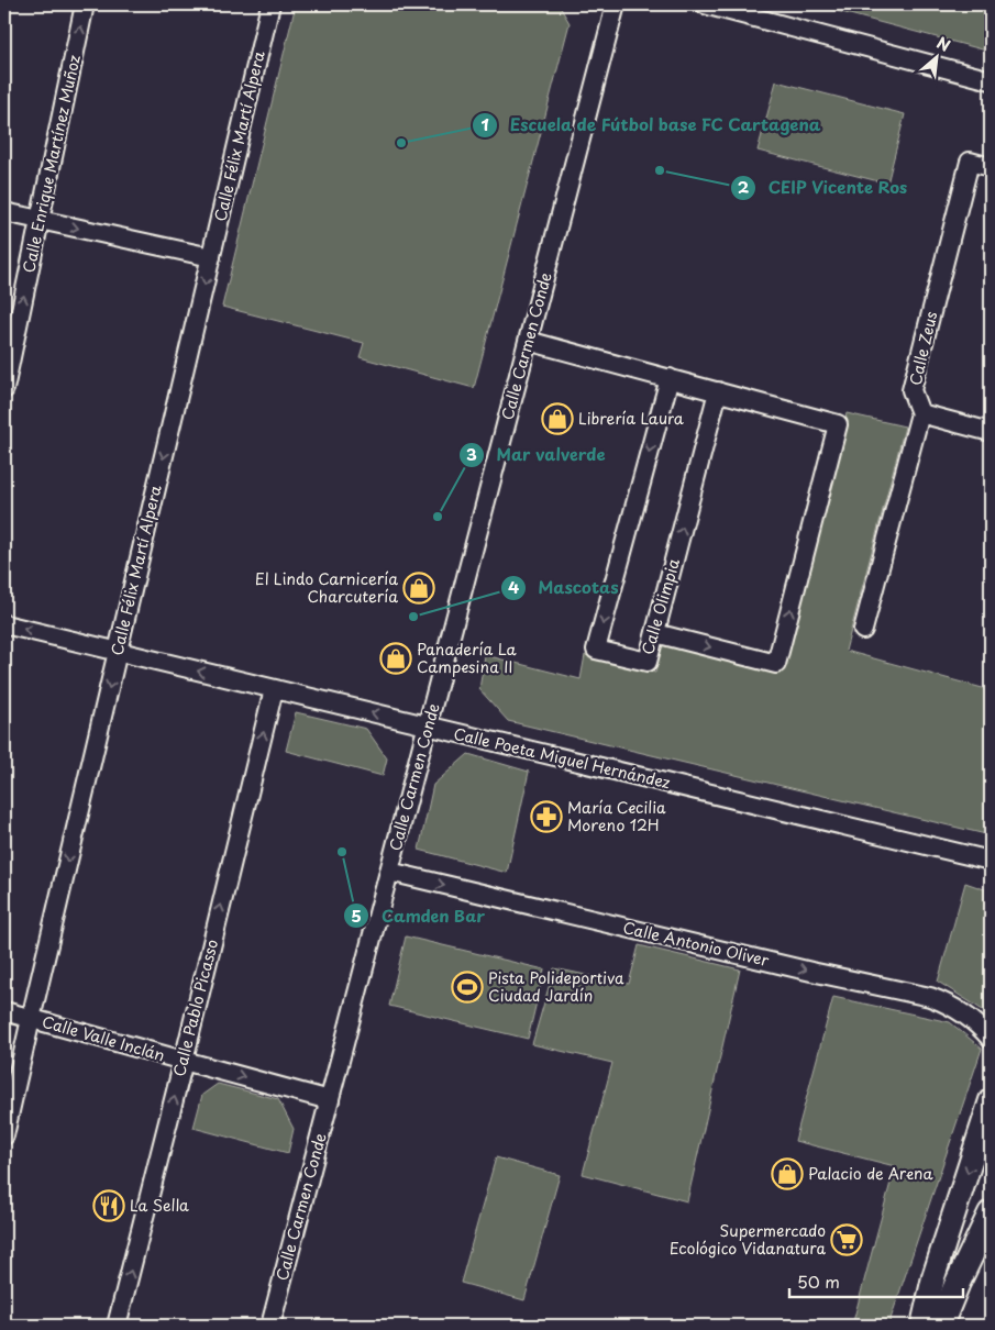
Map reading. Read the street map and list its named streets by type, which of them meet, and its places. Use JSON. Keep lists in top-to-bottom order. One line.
{"streets":{"street":["Calle Félix Martí Alpera","Calle Enrique Martínez Muñoz","Calle Carmen Conde","Calle Zeus","Calle Olimpia","Calle Poeta Miguel Hernández","Calle Antonio Oliver","Calle Pablo Picasso","Calle Valle Inclán"]},"crossings":[["Calle Félix Martí Alpera","Calle Poeta Miguel Hernández"],["Calle Félix Martí Alpera","Calle Valle Inclán"],["Calle Carmen Conde","Calle Poeta Miguel Hernández"],["Calle Carmen Conde","Calle Antonio Oliver"],["Calle Carmen Conde","Calle Valle Inclán"],["Calle Poeta Miguel Hernández","Calle Pablo Picasso"],["Calle Pablo Picasso","Calle Valle Inclán"]],"one_way":["Calle Félix Martí Alpera","Calle Enrique Martínez Muñoz","Calle Poeta Miguel Hernández","Calle Antonio Oliver","Calle Pablo Picasso","Calle Valle Inclán"],"places":{"other":["Escuela de Fútbol base FC Cartagena","CEIP Vicente Ros","Mar valverde","Mascotas","Camden Bar"],"shop":["Librería Laura","El Lindo Carnicería Charcutería","Panadería La Campesina II","Palacio de Arena"],"pharmacy":["María Cecilia Moreno 12H"],"sports":["Pista Polideportiva Ciudad Jardín"],"restaurant":["La Sella"],"supermarket":["Supermercado Ecológico Vidanatura"]},"scale_bar":"50 m","north":"top right"}
